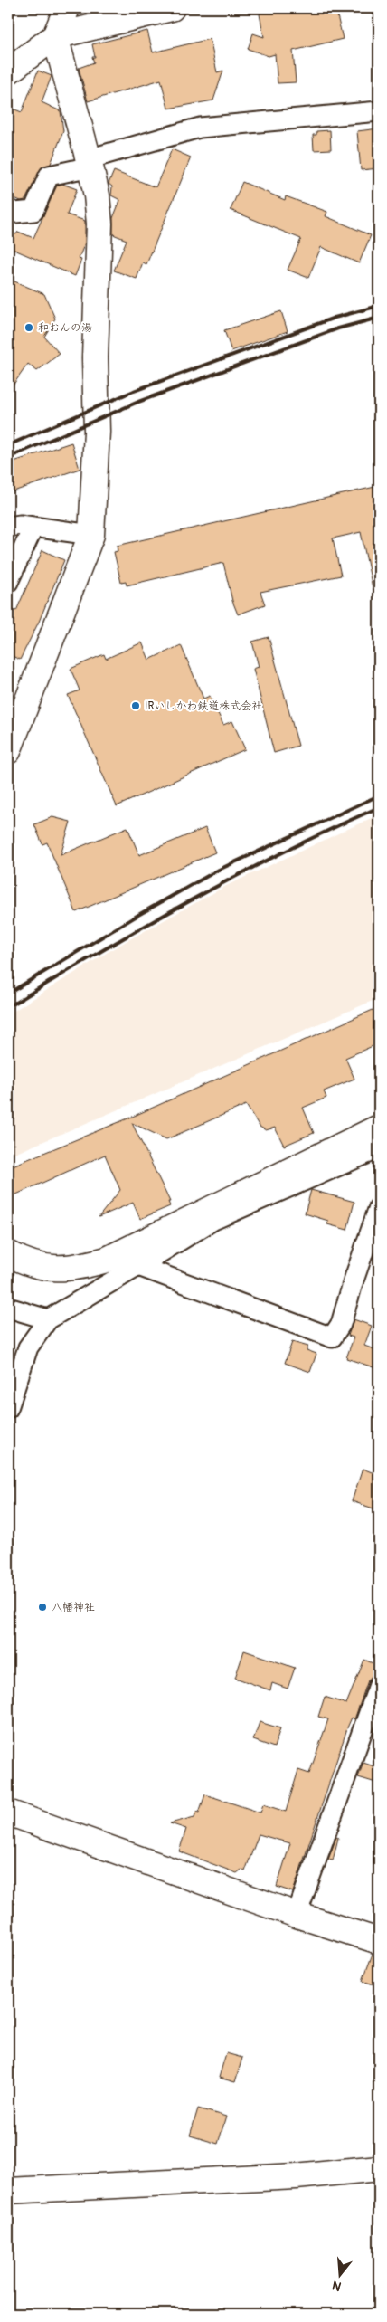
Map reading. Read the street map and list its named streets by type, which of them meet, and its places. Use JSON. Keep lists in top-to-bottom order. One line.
{"places":["和おんの湯","IRいしかわ鉄道株式会社","八幡神社"],"north":"bottom"}
